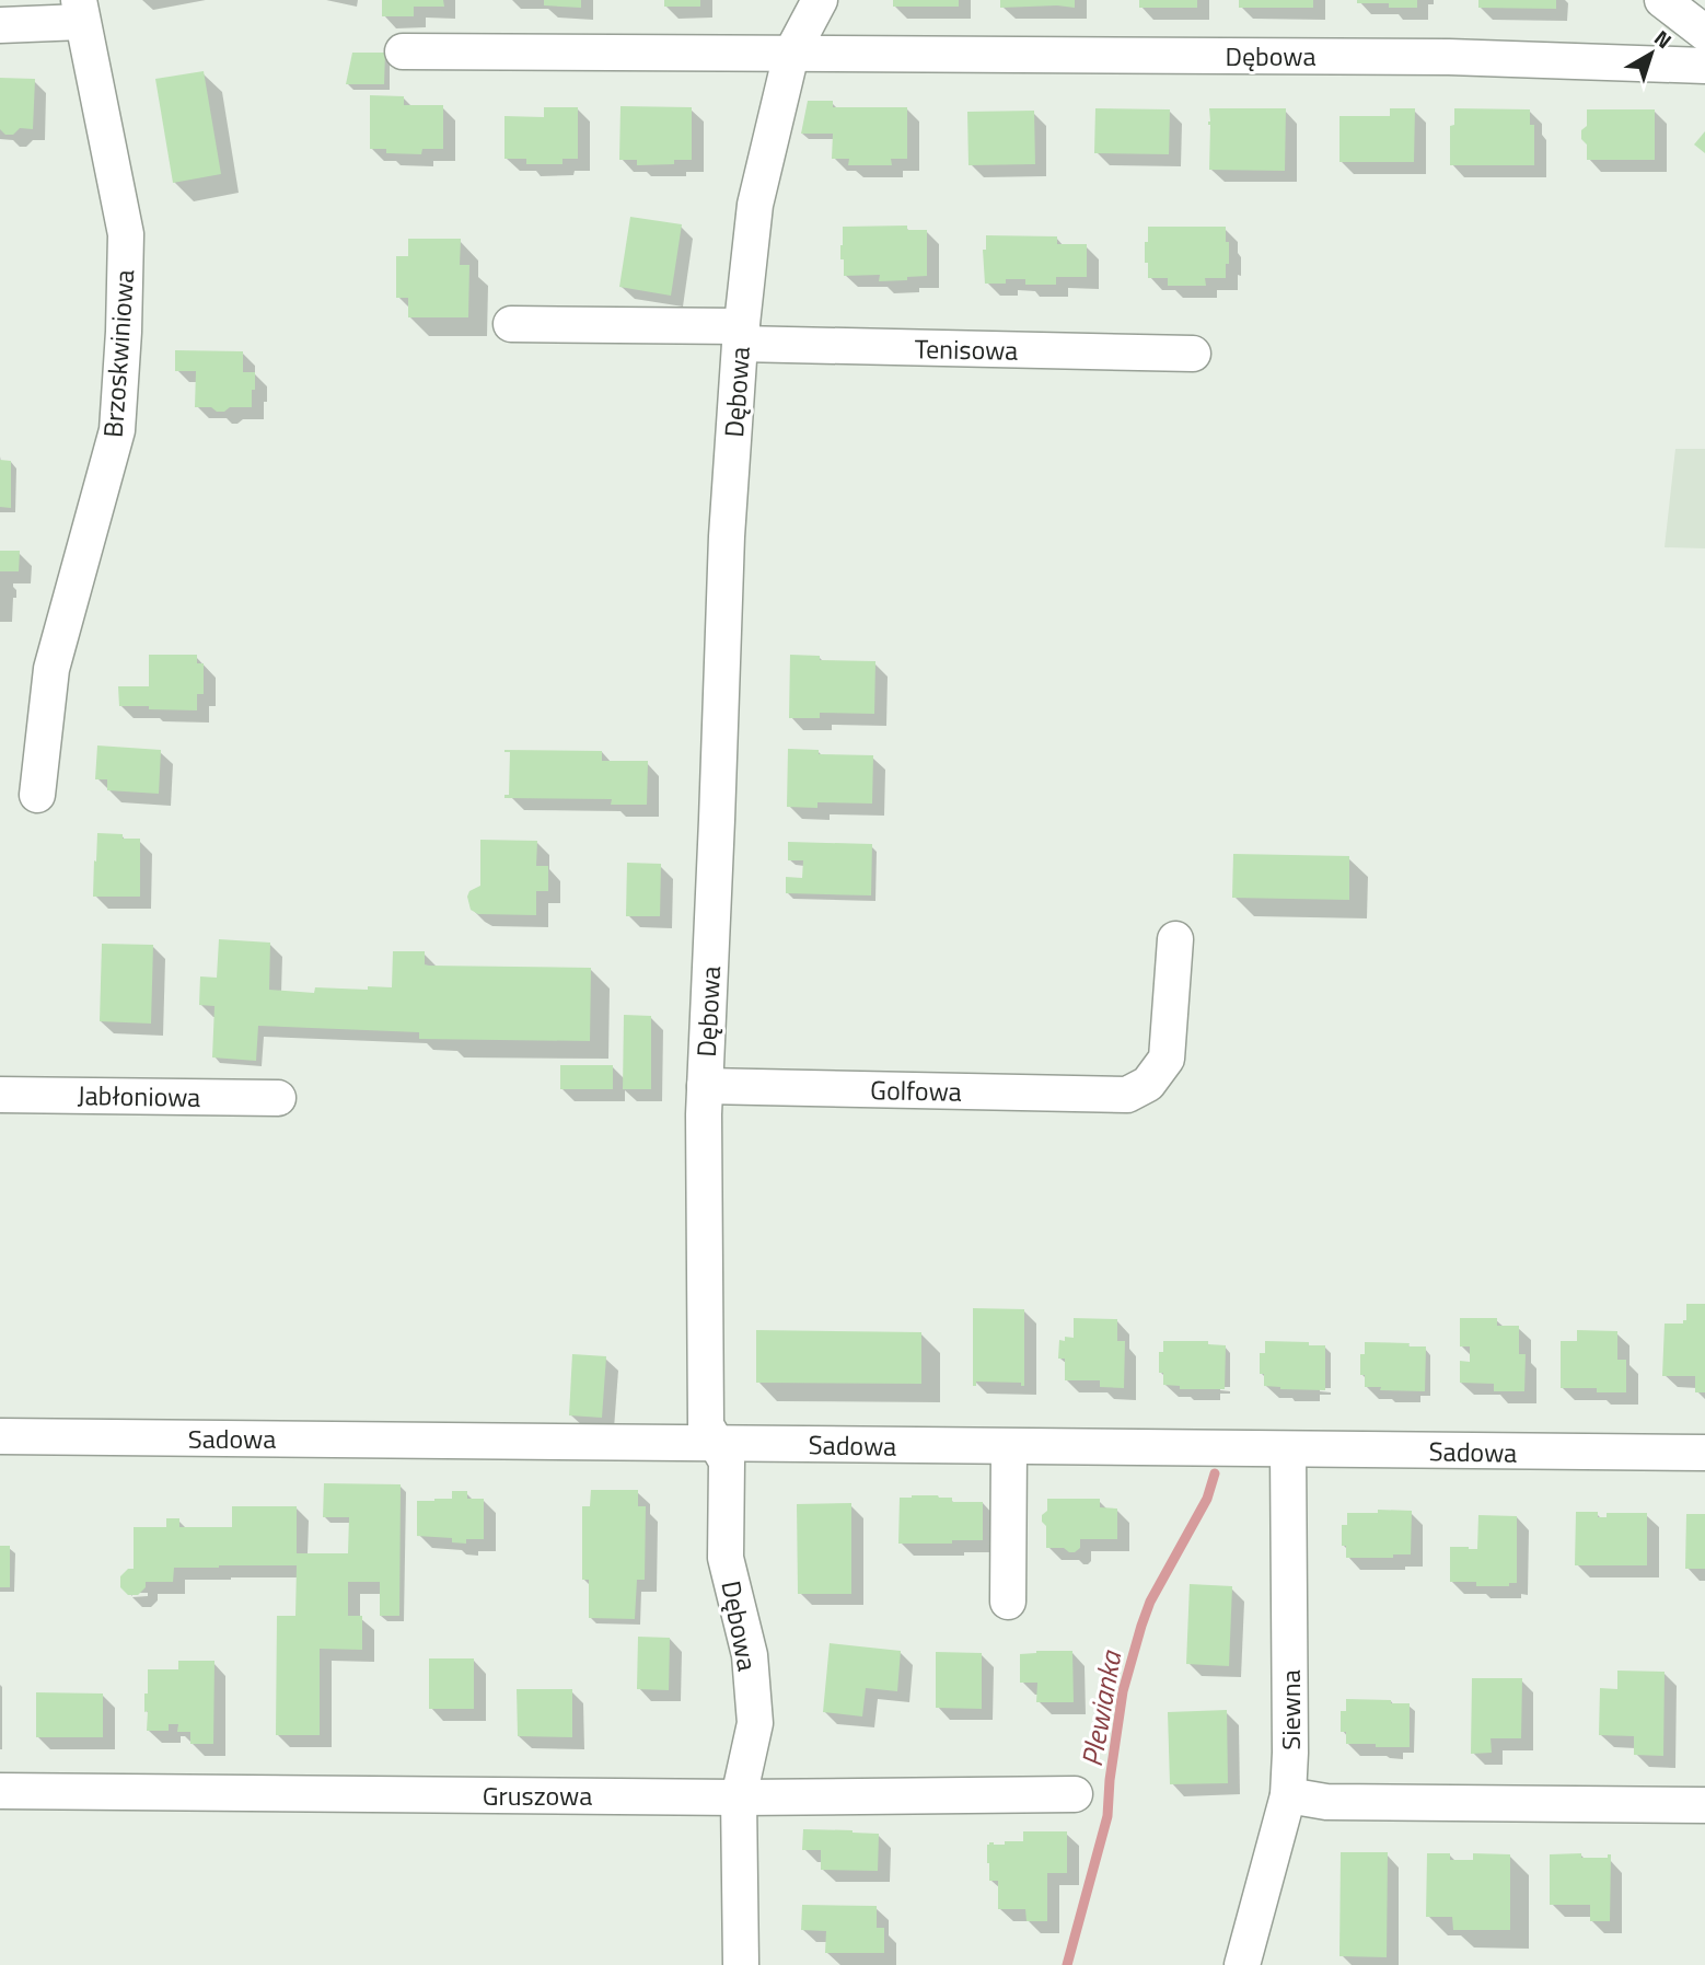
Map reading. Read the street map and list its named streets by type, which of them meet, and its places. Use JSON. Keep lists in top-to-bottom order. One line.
{"streets":{"street":["Dębowa","Tenisowa","Brzoskwiniowa","Golfowa","Jabłoniowa","Sadowa","Siewna","Gruszowa"]},"crossings":[["Dębowa","Tenisowa"],["Dębowa","Golfowa"],["Dębowa","Sadowa"],["Dębowa","Gruszowa"],["Sadowa","Siewna"]],"water":["Plewianka"],"north":"top right"}
